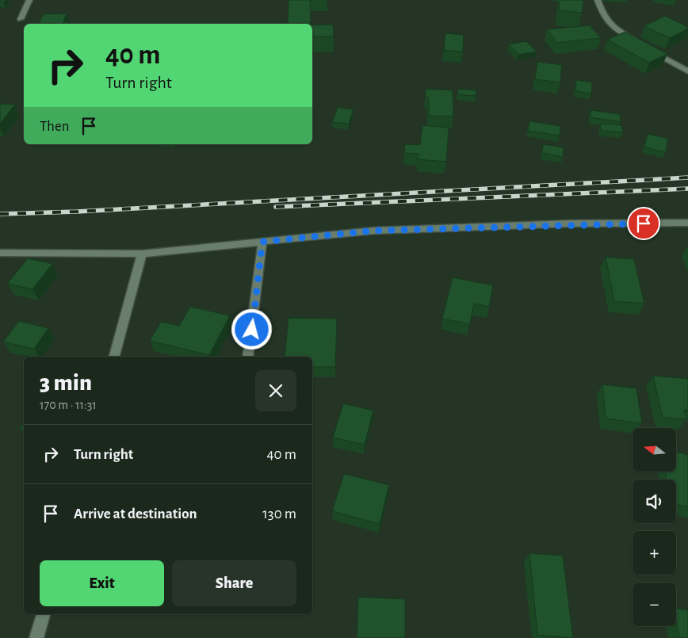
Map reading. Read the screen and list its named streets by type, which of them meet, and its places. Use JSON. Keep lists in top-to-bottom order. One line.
{"north":"left","page":{"turn":["40 m","Turn right"],"then":"Then","heading":["3 min","170 m · 11:31"],"list":[{"name":"Turn right","value":"40 m"},{"name":"Arrive at destination","value":"130 m"}],"map_buttons":["+","−"],"buttons":["Exit","Share"]}}
